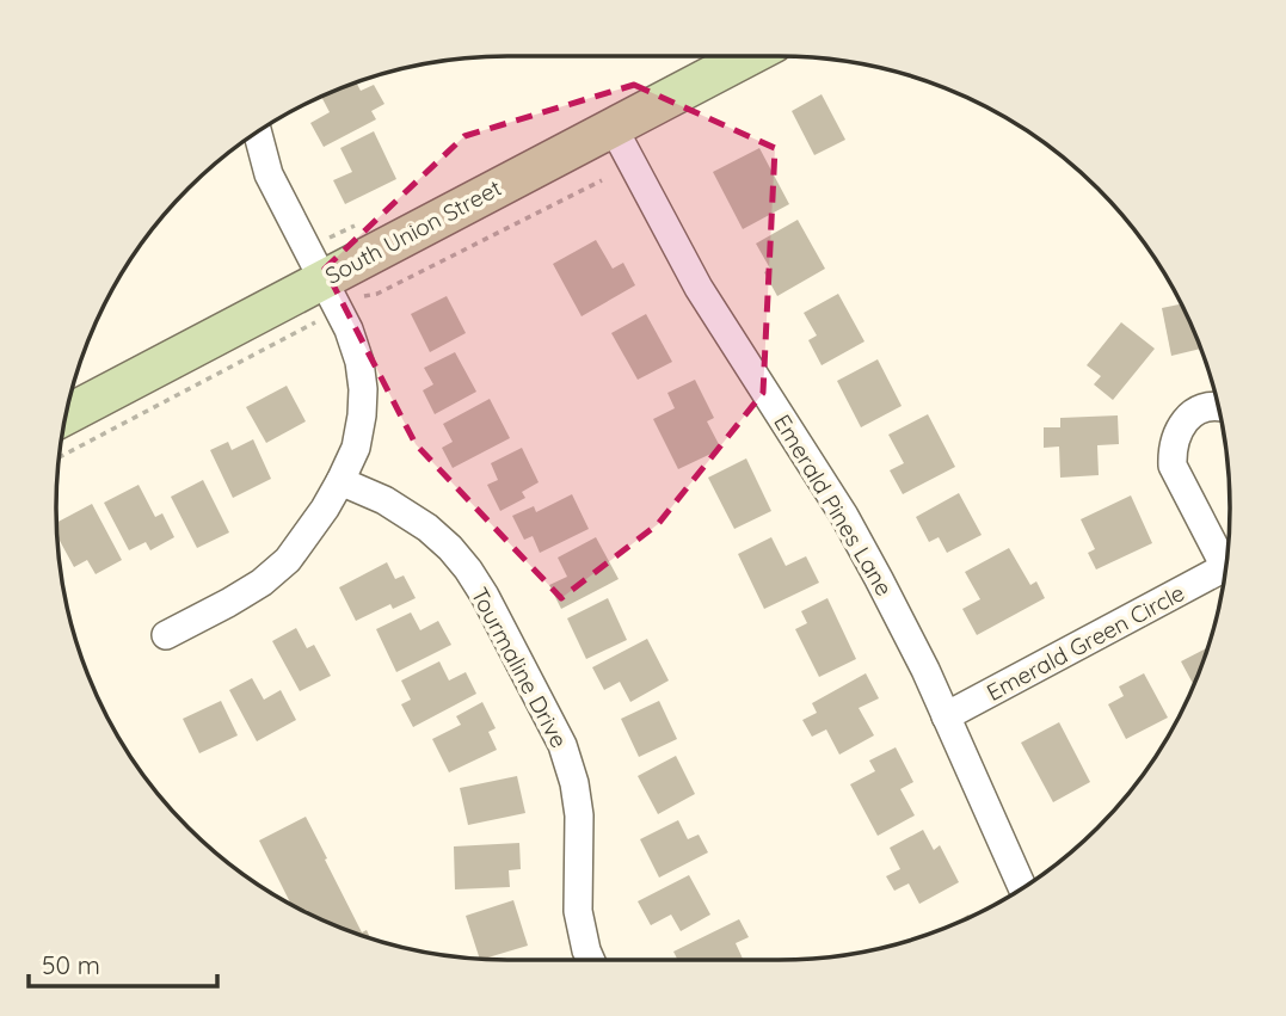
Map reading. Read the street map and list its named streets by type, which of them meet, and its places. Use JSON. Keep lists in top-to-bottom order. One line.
{"streets":{"street":["South Union Street","Emerald Pines Lane","Emerald Green Circle","Tourmaline Drive"]},"crossings":[["South Union Street","Emerald Pines Lane"],["Emerald Pines Lane","Emerald Green Circle"]],"scale_bar":"50 m"}
